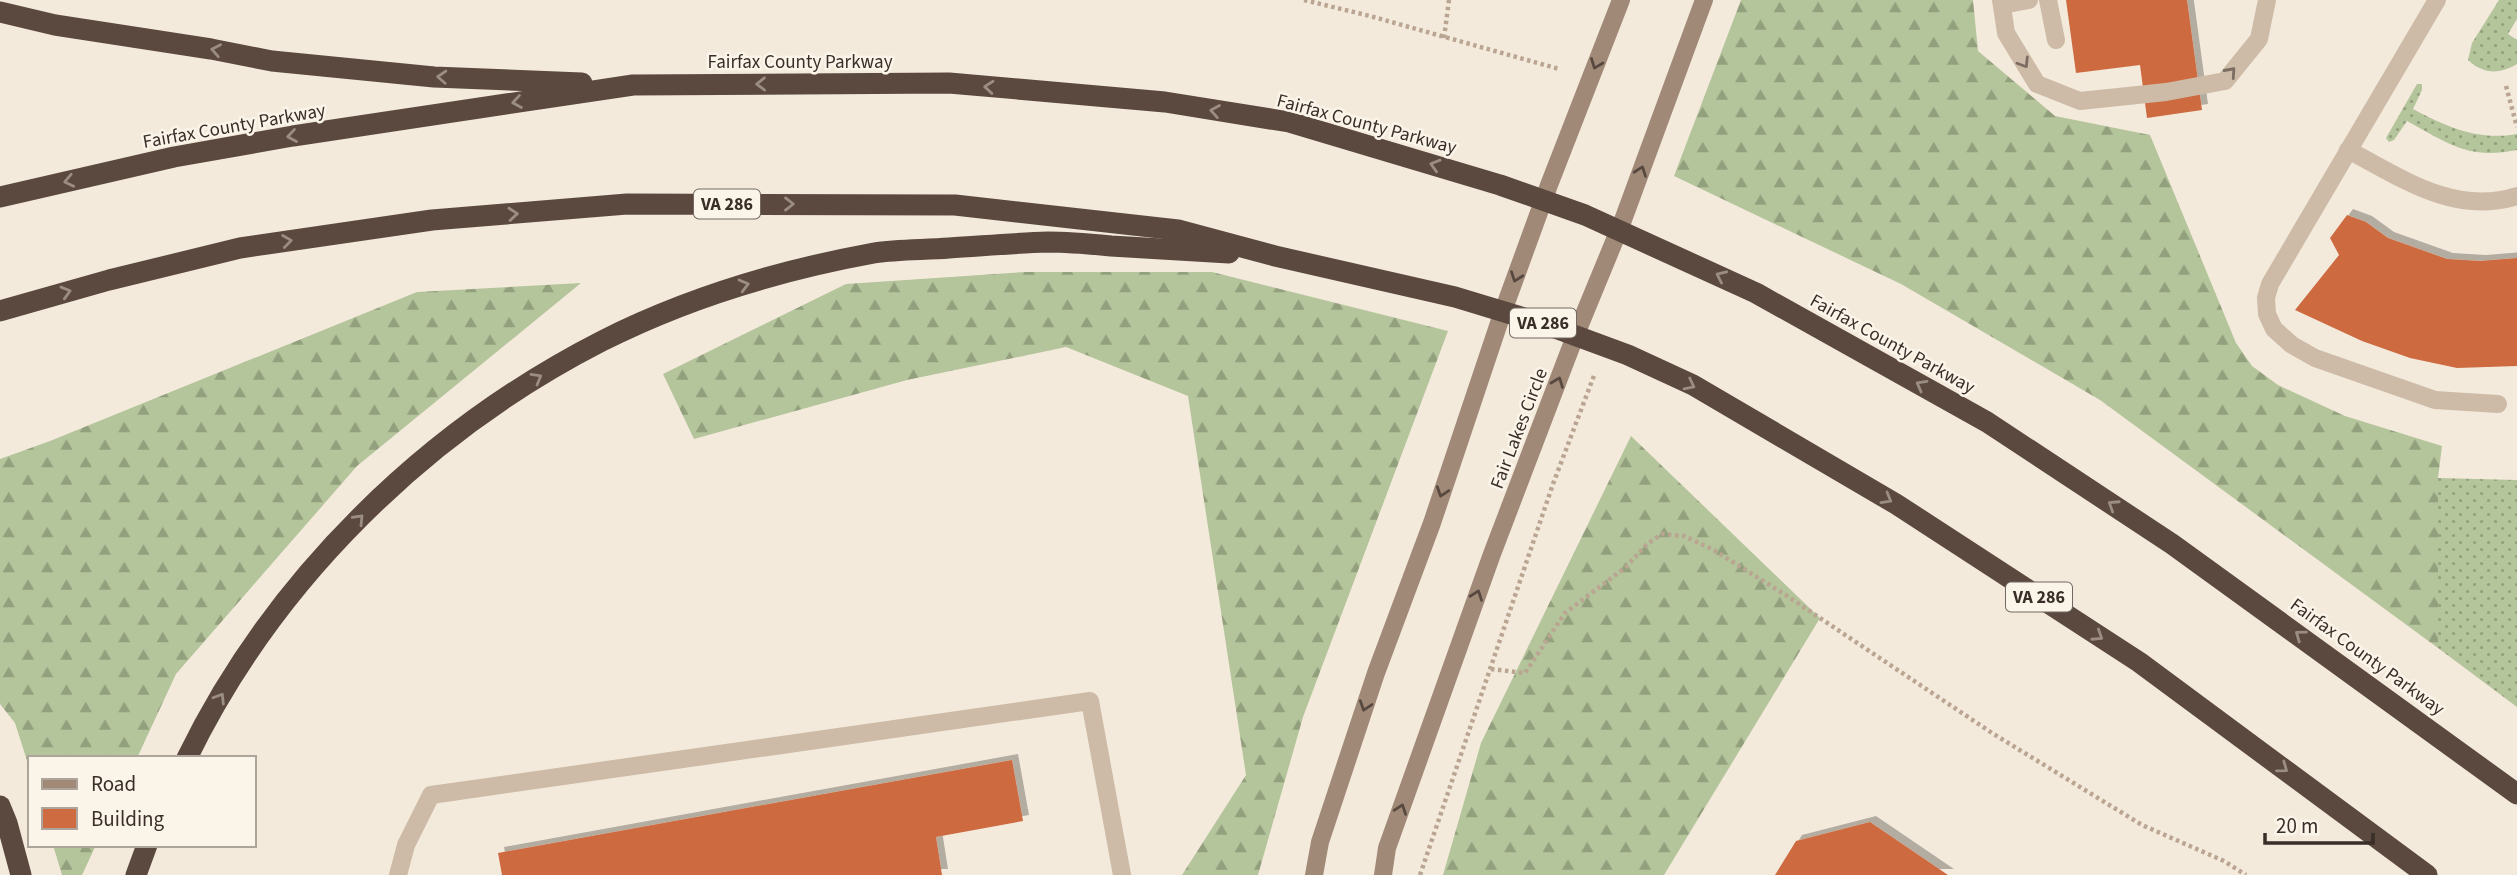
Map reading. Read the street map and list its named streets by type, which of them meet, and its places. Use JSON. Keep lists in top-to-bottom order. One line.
{"streets":{"highway":["Fairfax County Parkway","VA 286"],"street":["Fair Lakes Circle"]},"legend":["Road","Building"],"scale_bar":"20 m"}
